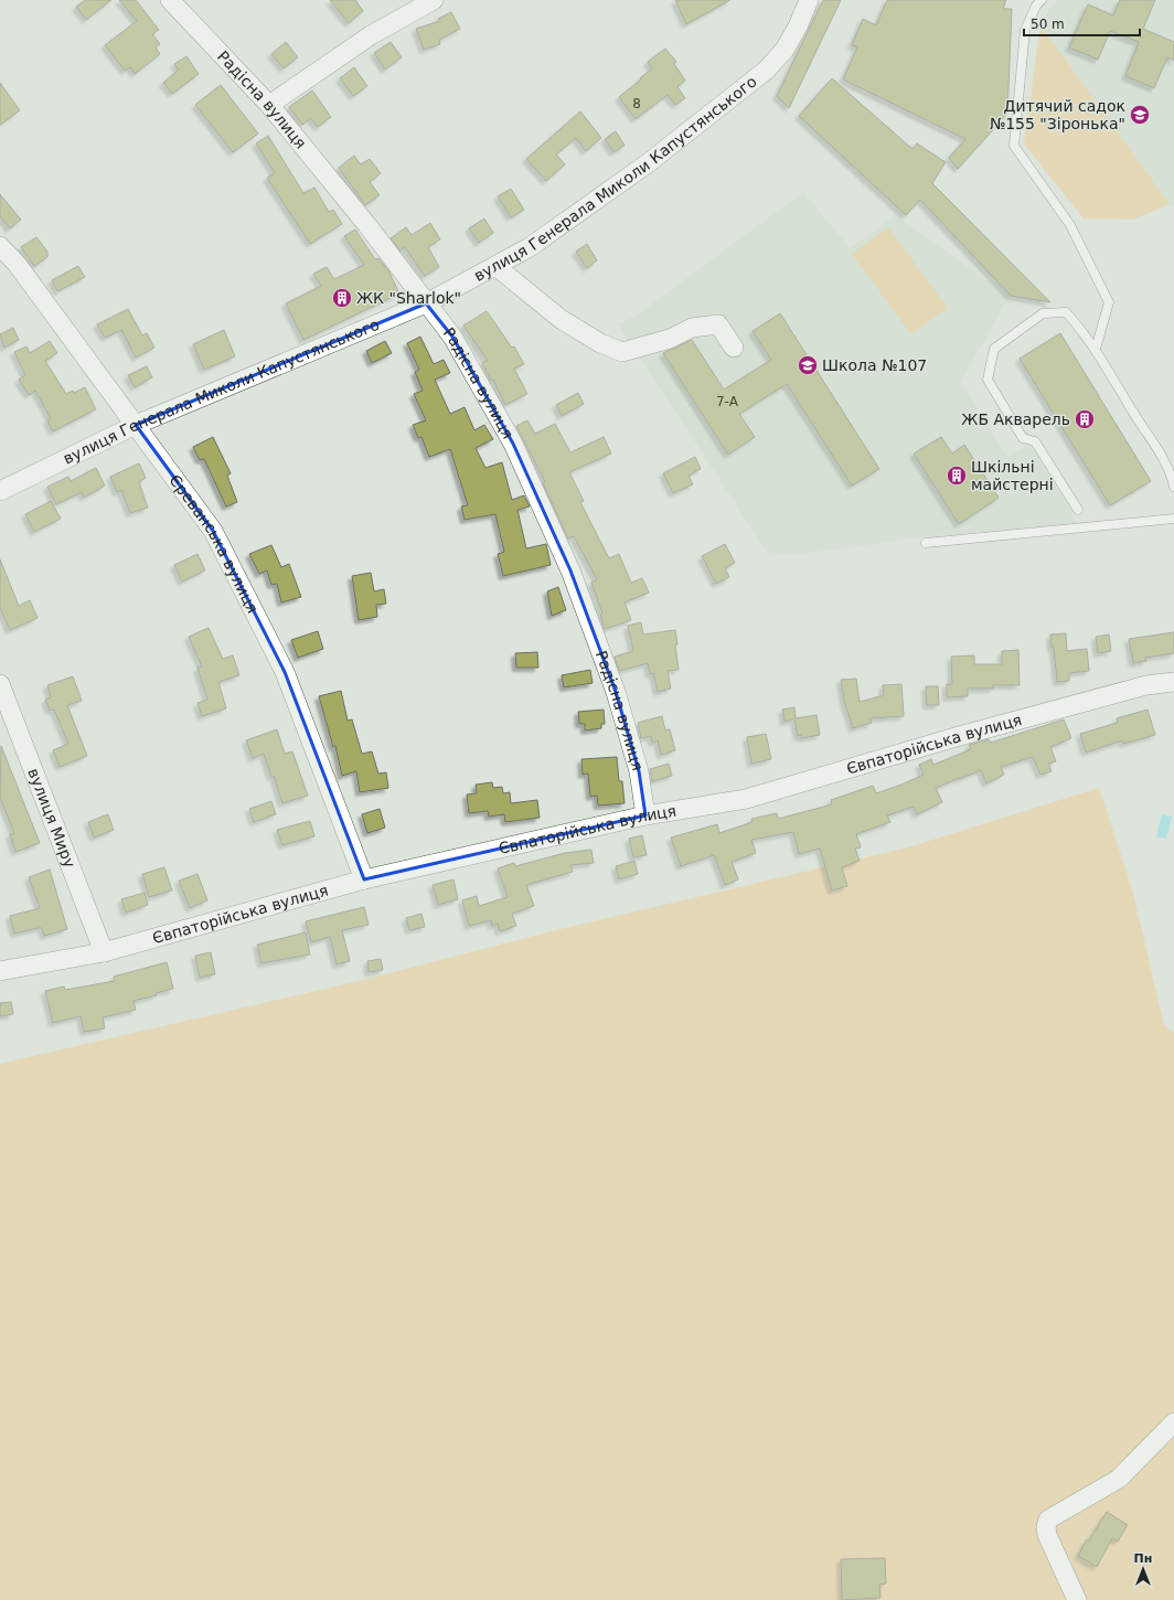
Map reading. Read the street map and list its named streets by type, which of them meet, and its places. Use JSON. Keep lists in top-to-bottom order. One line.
{"streets":{"street":["Радісна вулиця","вулиця Генерала Миколи Капустянського","Єреванська вулиця","Євпаторійська вулиця","вулиця Миру"]},"crossings":[["Радісна вулиця","вулиця Генерала Миколи Капустянського"],["Радісна вулиця","Євпаторійська вулиця"],["вулиця Генерала Миколи Капустянського","Єреванська вулиця"],["Єреванська вулиця","Євпаторійська вулиця"],["Євпаторійська вулиця","вулиця Миру"]],"places":{"school or university":["Дитячий садок №155 \"Зіронька\"","Школа №107"],"building":["ЖК \"Sharlok\"","ЖБ Акварель","Шкільні майстерні"]},"house_numbers":["8","7-А"],"scale_bar":"50 m","north":"top"}
